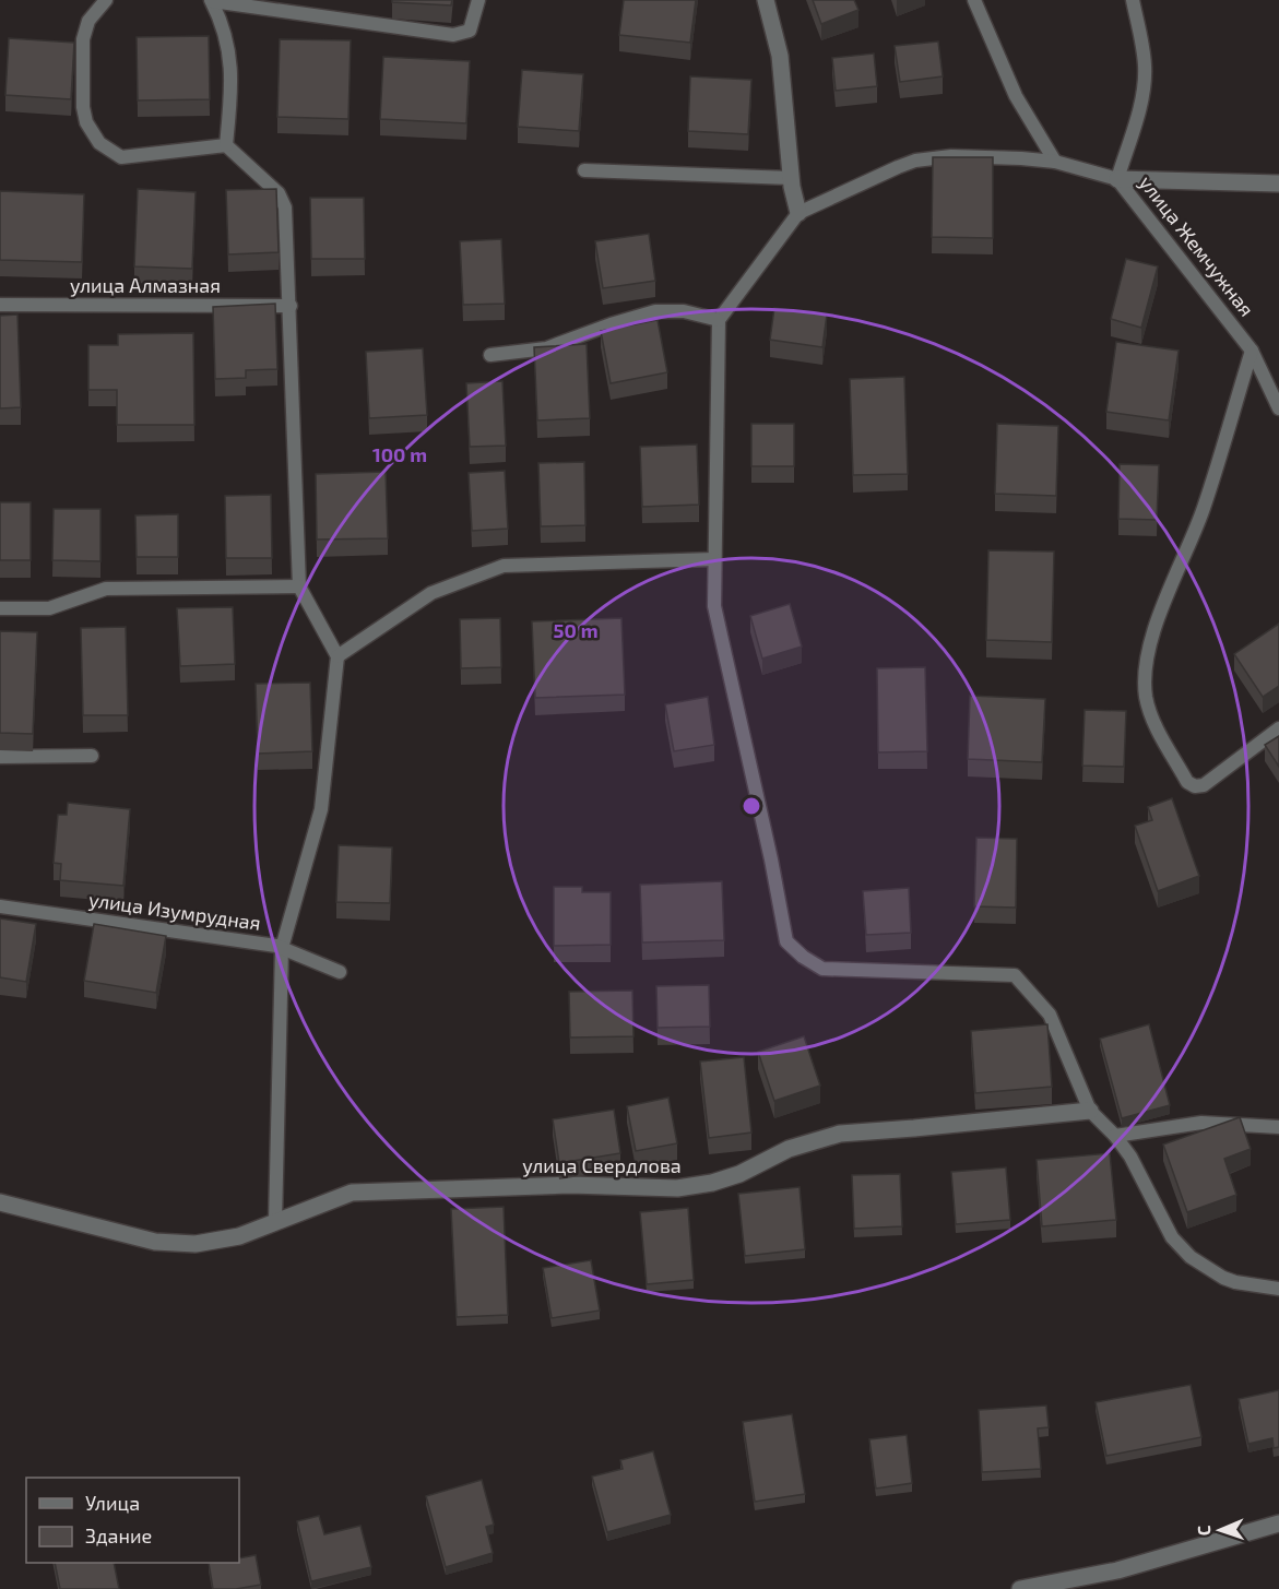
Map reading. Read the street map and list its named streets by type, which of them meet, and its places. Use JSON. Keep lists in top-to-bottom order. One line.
{"streets":{"street":["улица Свердлова"],"lane":["улица Жемчужная","улица Алмазная","улица Изумрудная"]},"legend":["Улица","Здание"],"north":"left","rings":["100 m","50 m"]}
